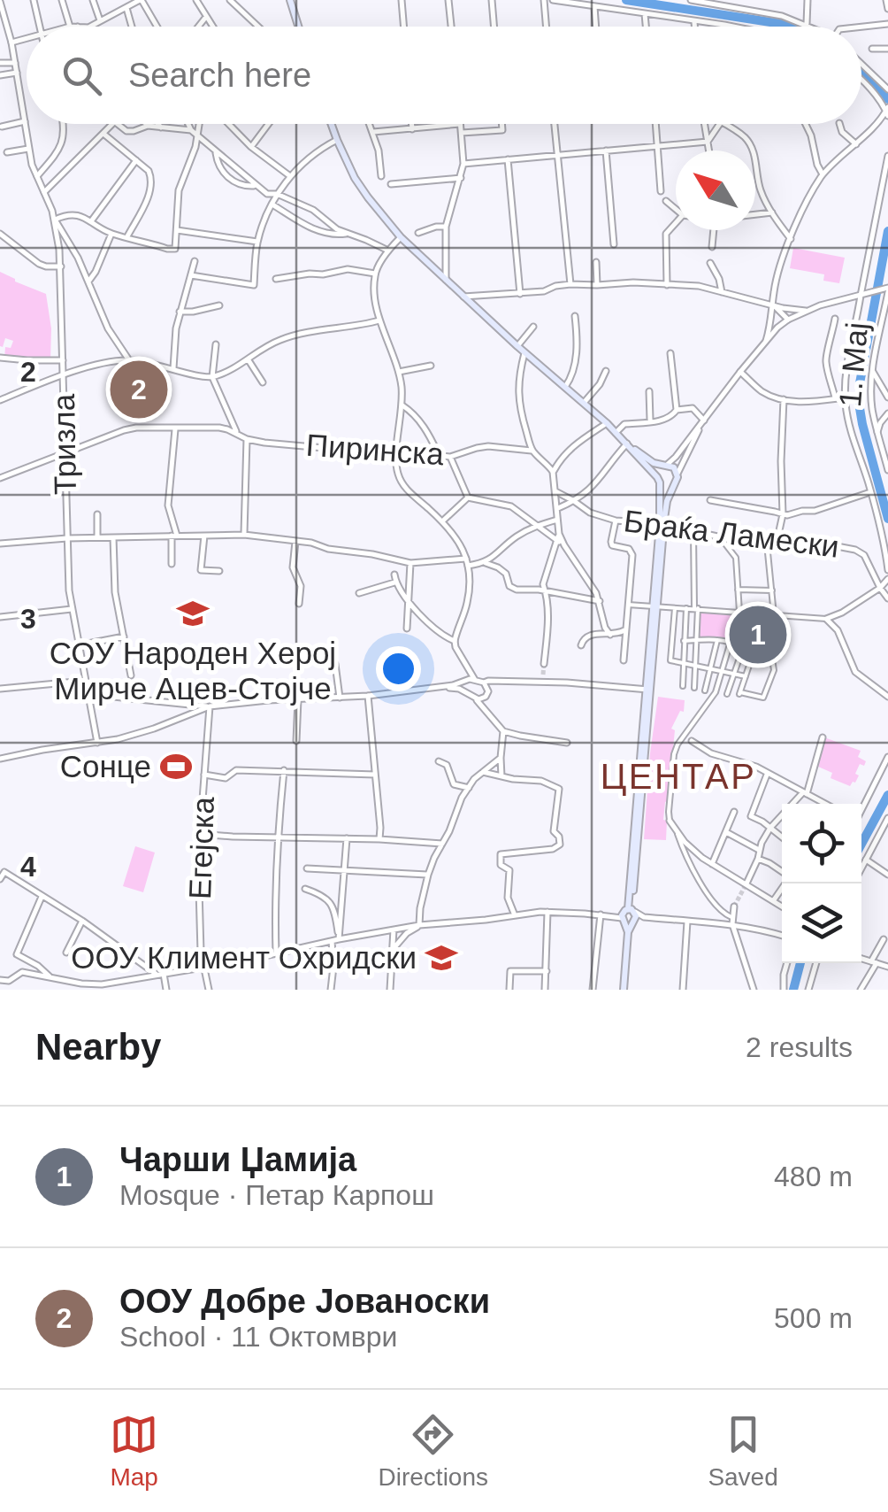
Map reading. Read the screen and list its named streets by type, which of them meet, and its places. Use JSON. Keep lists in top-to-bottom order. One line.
{"streets":{"street":["1. Мај","Тризла","Пиринска","Браќа Ламески","Егејска"]},"districts":["ЦЕНТАР"],"places":{"school or university":["СОУ Народен Херој Мирче Ацев-Стојче","ООУ Климент Охридски"],"sports":["Сонце"]},"north":"top left","page":{"search":"Search here","pins":["2","1"],"heading":["Nearby","2 results"],"list":[{"mark":"1","name":"Чарши Џамија","note":"Mosque · Петар Карпош","value":"480 m"},{"mark":"2","name":"ООУ Добре Јованоски","note":"School · 11 Октомври","value":"500 m"}],"nav":["Map","Directions","Saved"]},"grid":{"rows":["2","3","4"]}}
